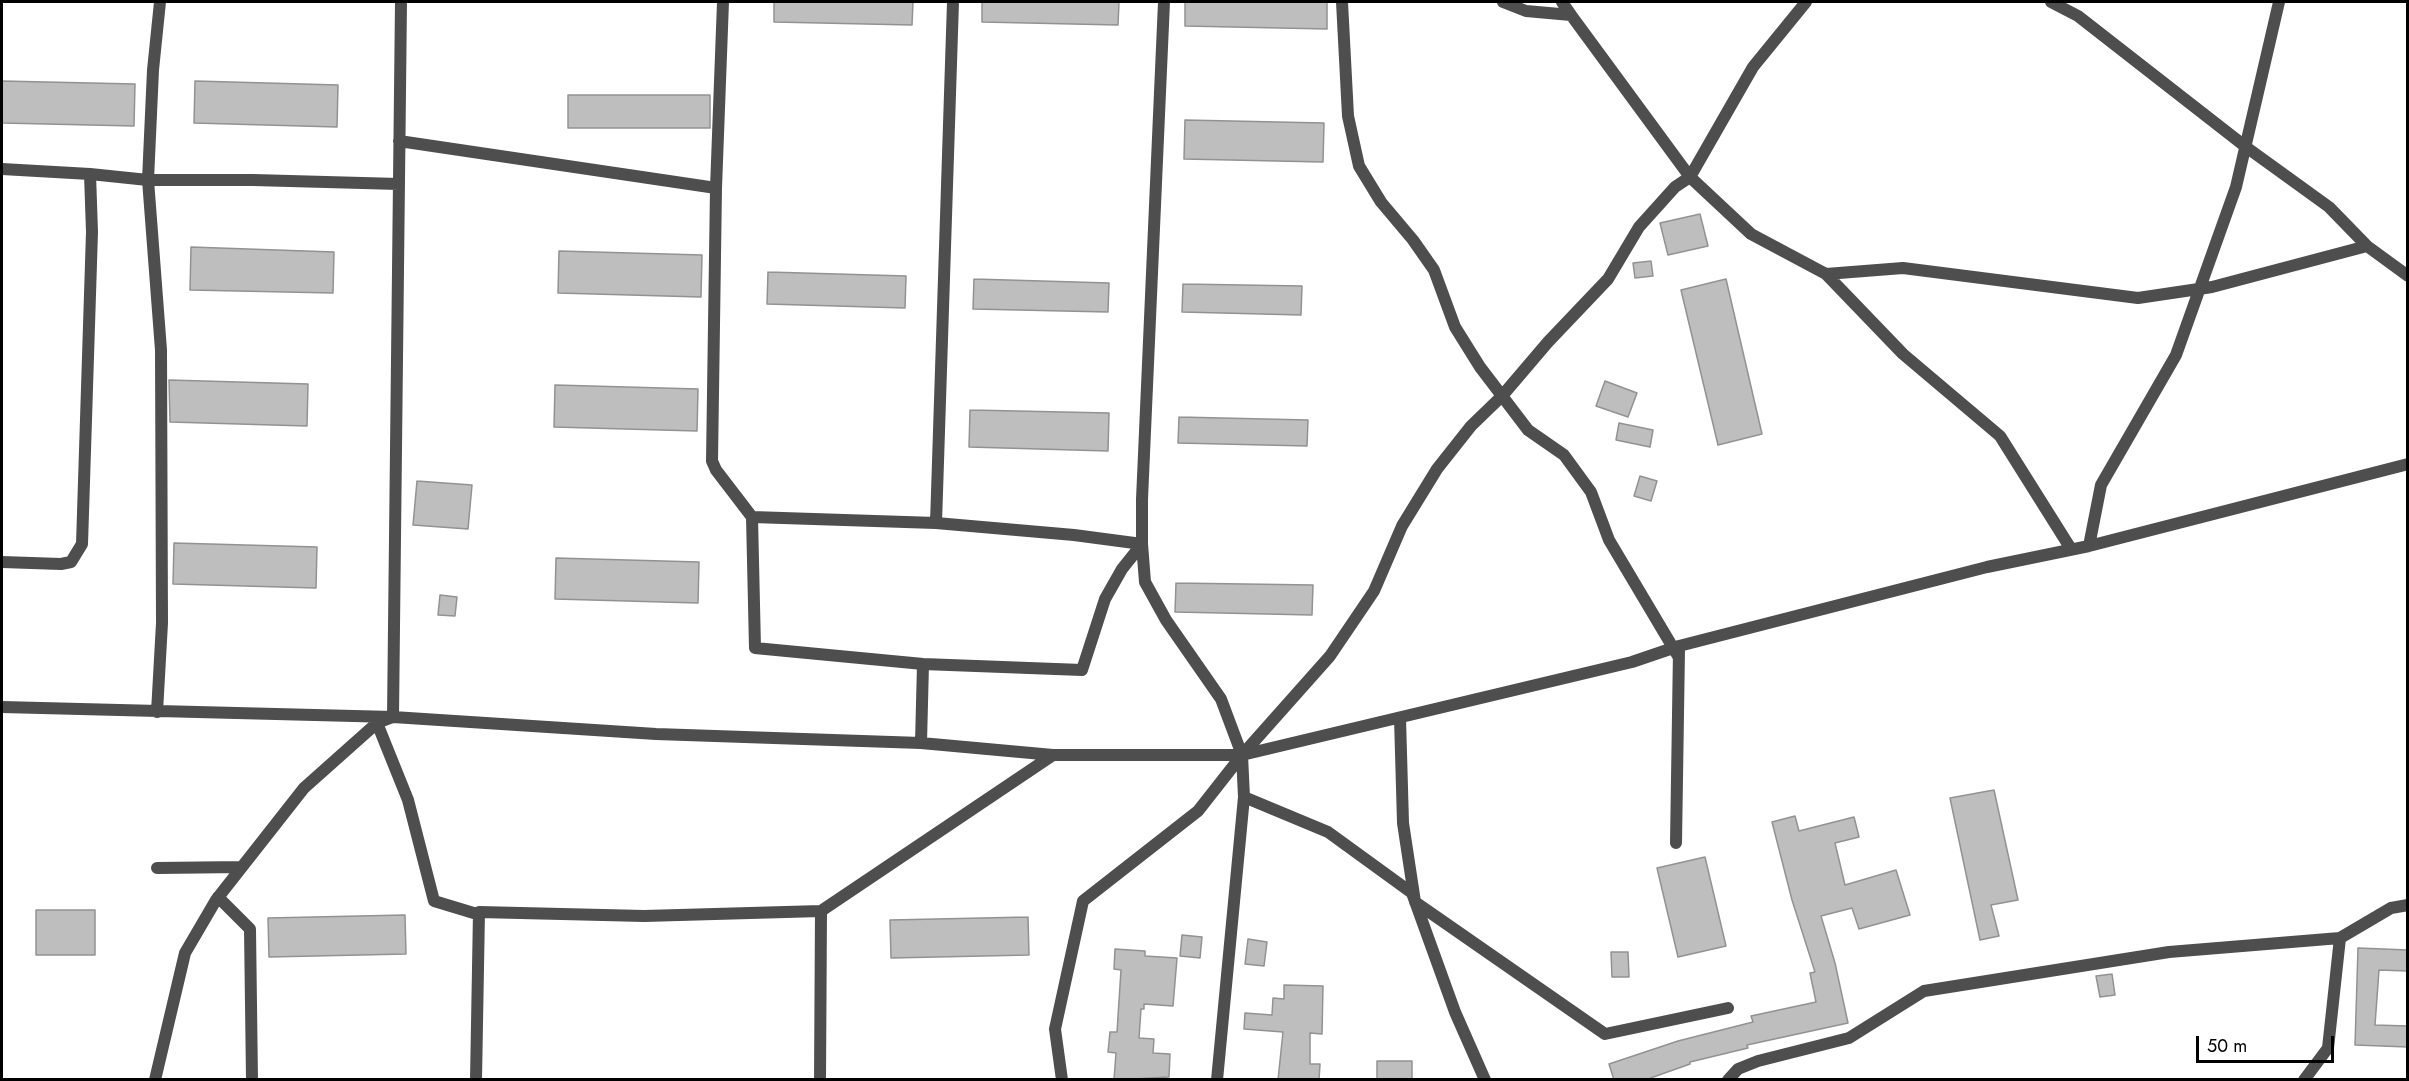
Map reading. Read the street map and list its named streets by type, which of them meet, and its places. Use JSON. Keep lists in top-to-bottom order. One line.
{"scale_bar":"50 m"}
